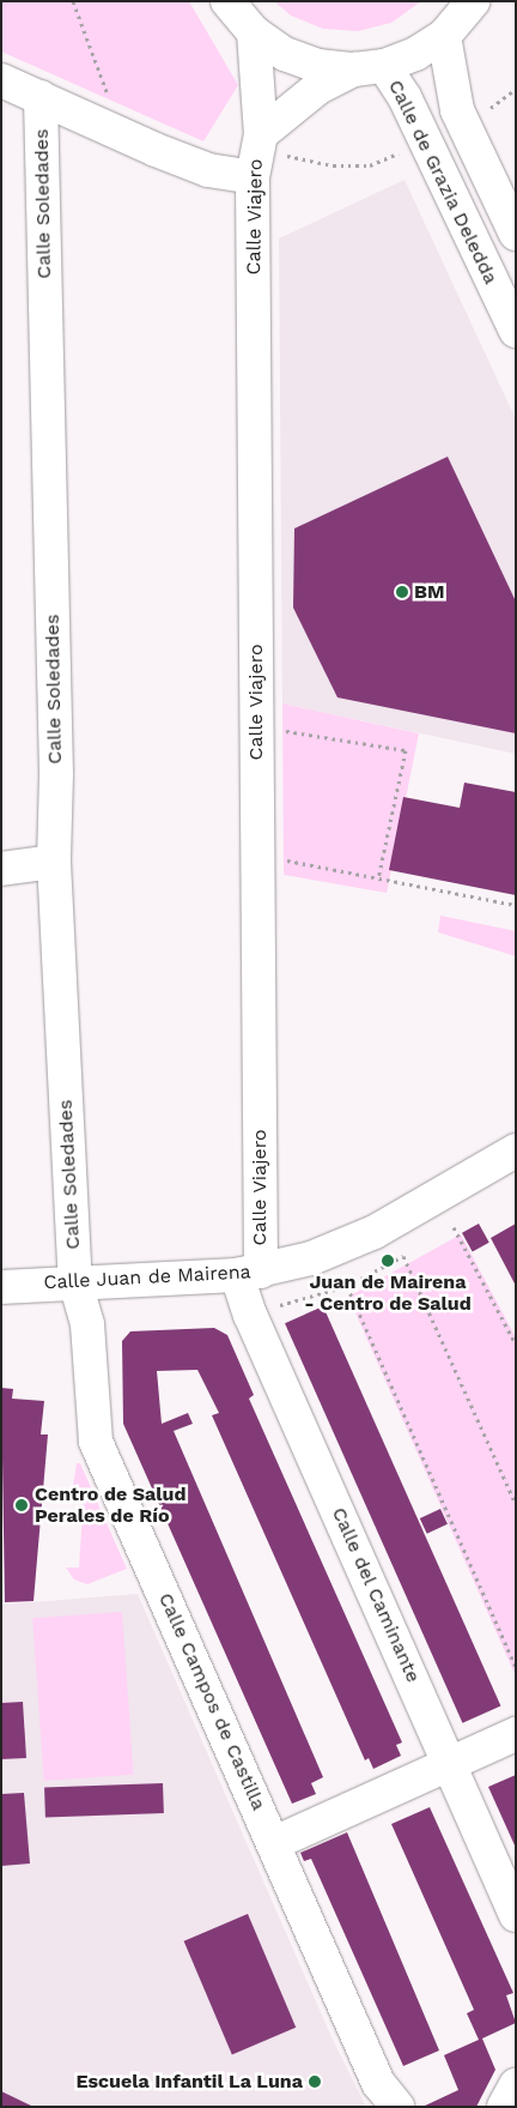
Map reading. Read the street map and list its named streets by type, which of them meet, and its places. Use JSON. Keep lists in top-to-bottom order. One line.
{"streets":{"street":["Calle de Grazia Deledda","Calle Soledades","Calle Viajero","Calle Juan de Mairena","Calle del Caminante","Calle Campos de Castilla"]},"crossings":[["Calle de Grazia Deledda","Calle Viajero"],["Calle Soledades","Calle Juan de Mairena"],["Calle Soledades","Calle Campos de Castilla"],["Calle Viajero","Calle Juan de Mairena"],["Calle Viajero","Calle del Caminante"],["Calle Juan de Mairena","Calle del Caminante"],["Calle Juan de Mairena","Calle Campos de Castilla"]],"places":["BM","Juan de Mairena - Centro de Salud","Centro de Salud Perales de Río","Escuela Infantil La Luna"]}
